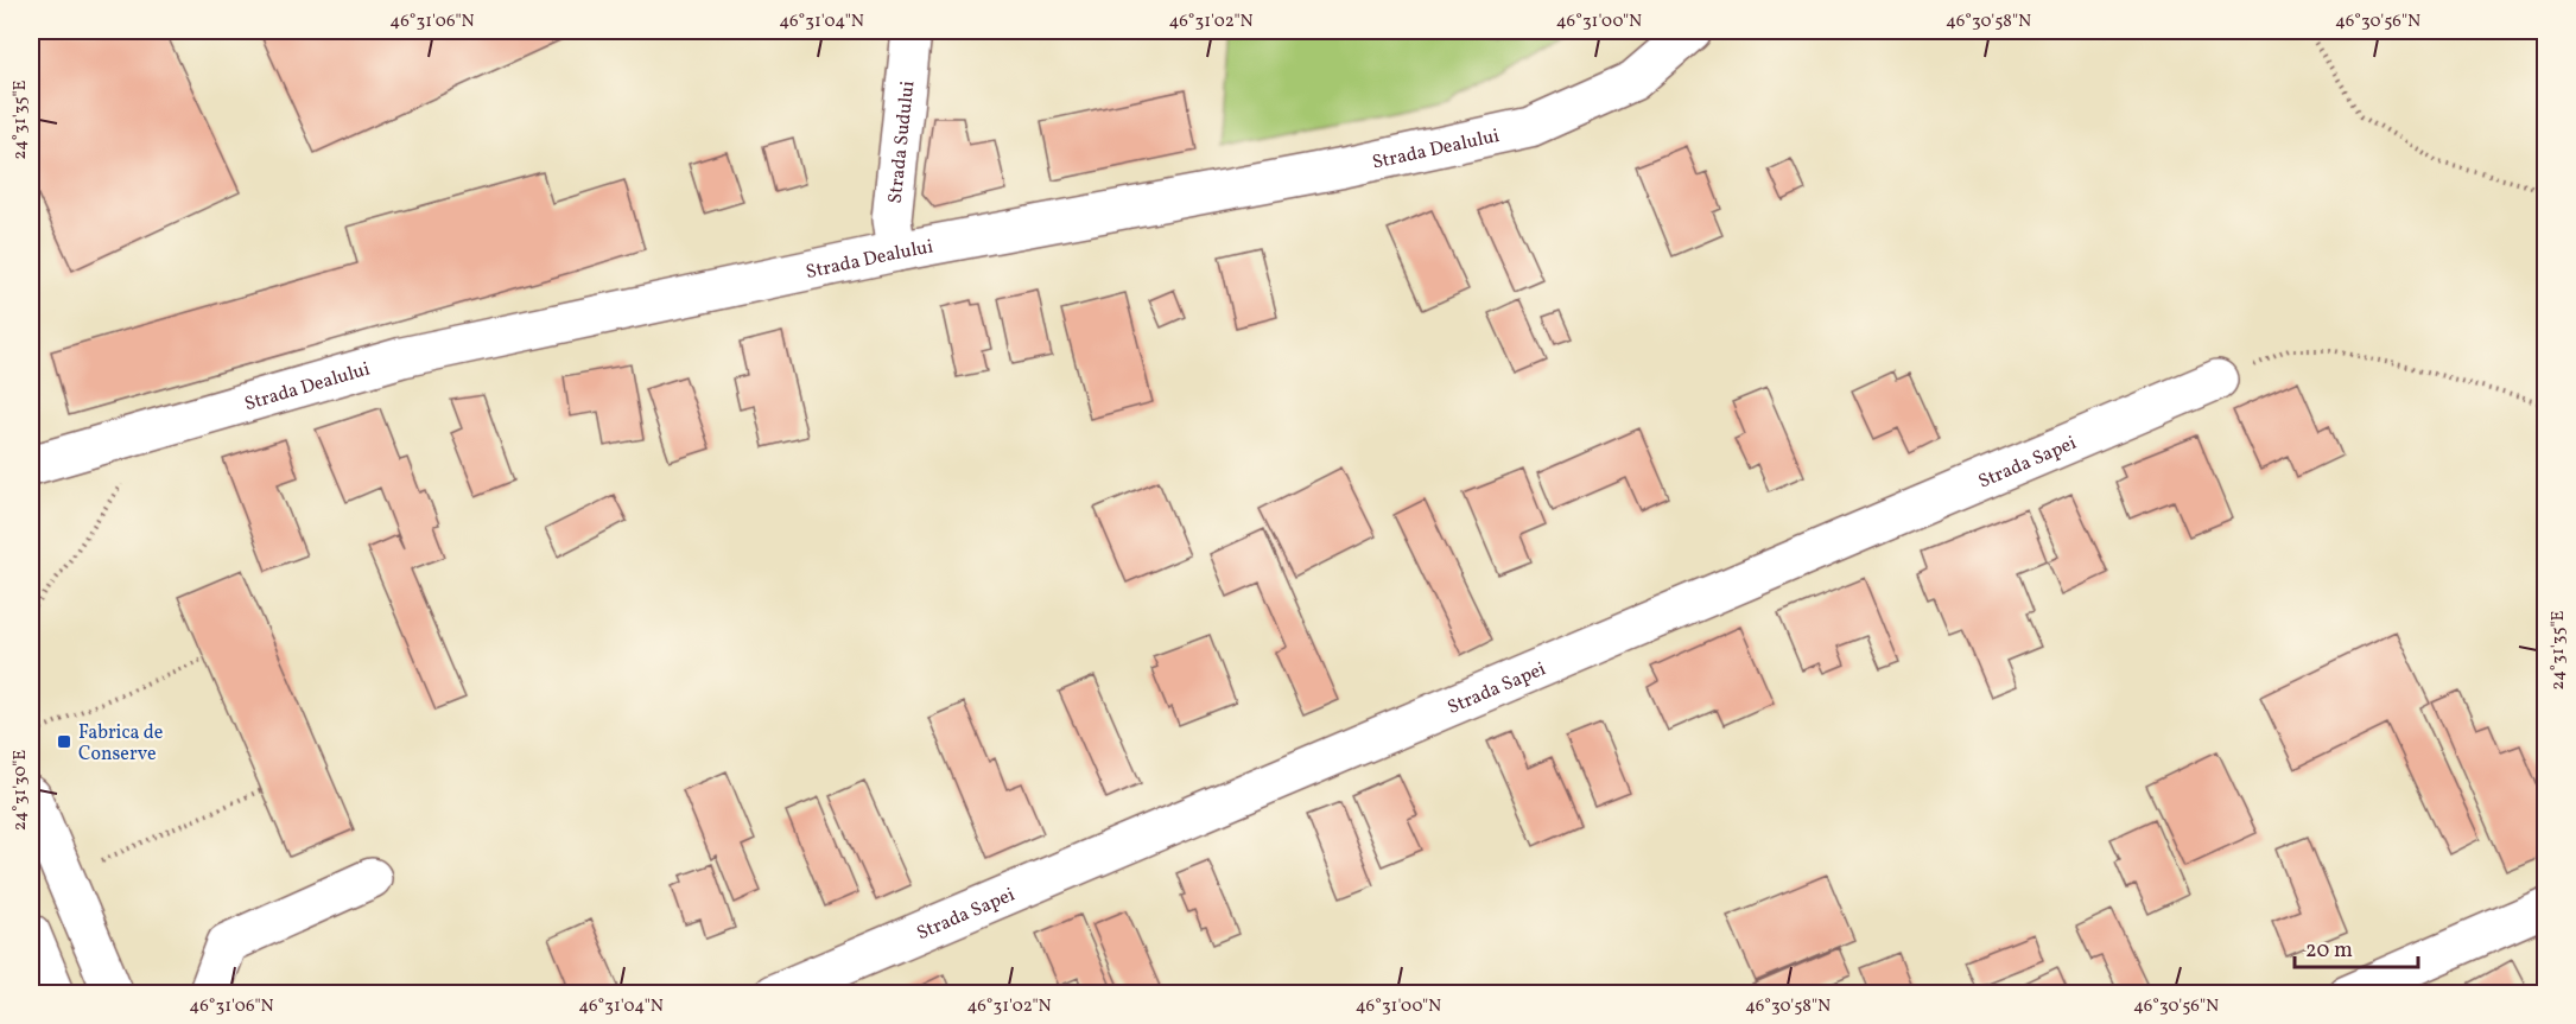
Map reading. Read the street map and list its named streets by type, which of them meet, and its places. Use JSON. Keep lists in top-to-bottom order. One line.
{"streets":{"street":["Strada Sudului","Strada Dealului","Strada Sapei"]},"crossings":[["Strada Sudului","Strada Dealului"]],"places":{"transit":["Fabrica de Conserve"]},"scale_bar":"20 m","coordinates":["46°31'06\"N","46°31'04\"N","46°31'02\"N","46°31'00\"N","46°30'58\"N","46°30'56\"N","24°31'35\"E","24°31'30\"E"]}
